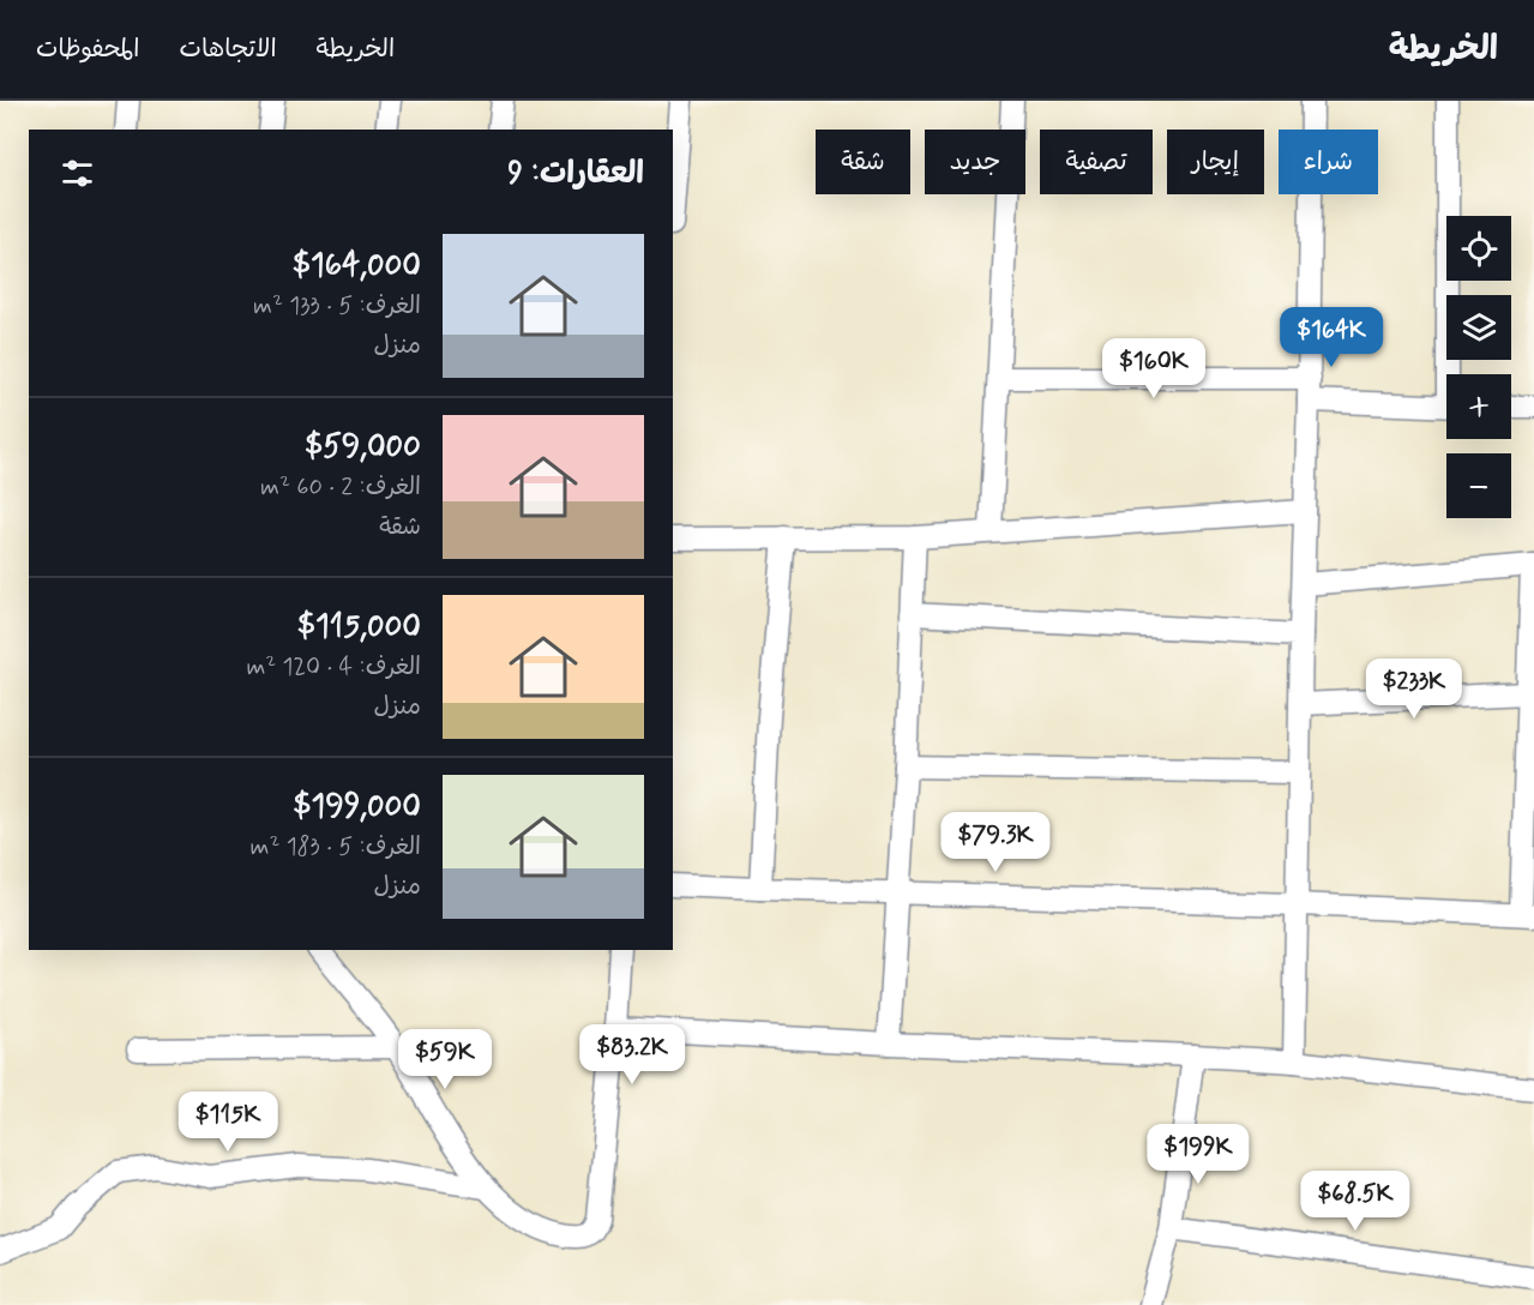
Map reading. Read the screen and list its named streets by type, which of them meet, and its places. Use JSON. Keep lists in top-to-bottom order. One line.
{"page":{"header":"الخريطة","nav":["الخريطة","الاتجاهات","المحفوظات"],"chip":["شراء","إيجار","تصفية","جديد","شقة"],"heading":"العقارات: 9","map_buttons":["+","−"],"list":[{"name":"$164,000","note":"الغرف: 5 · 133 m² · منزل"},{"name":"$59,000","note":"الغرف: 2 · 60 m² · شقة"},{"name":"$115,000","note":"الغرف: 4 · 120 m² · منزل"},{"name":"$199,000","note":"الغرف: 5 · 183 m² · منزل"}],"price":["$164K","$160K","$233K","$79.3K","$83.2K","$59K","$115K","$199K","$68.5K"]}}
